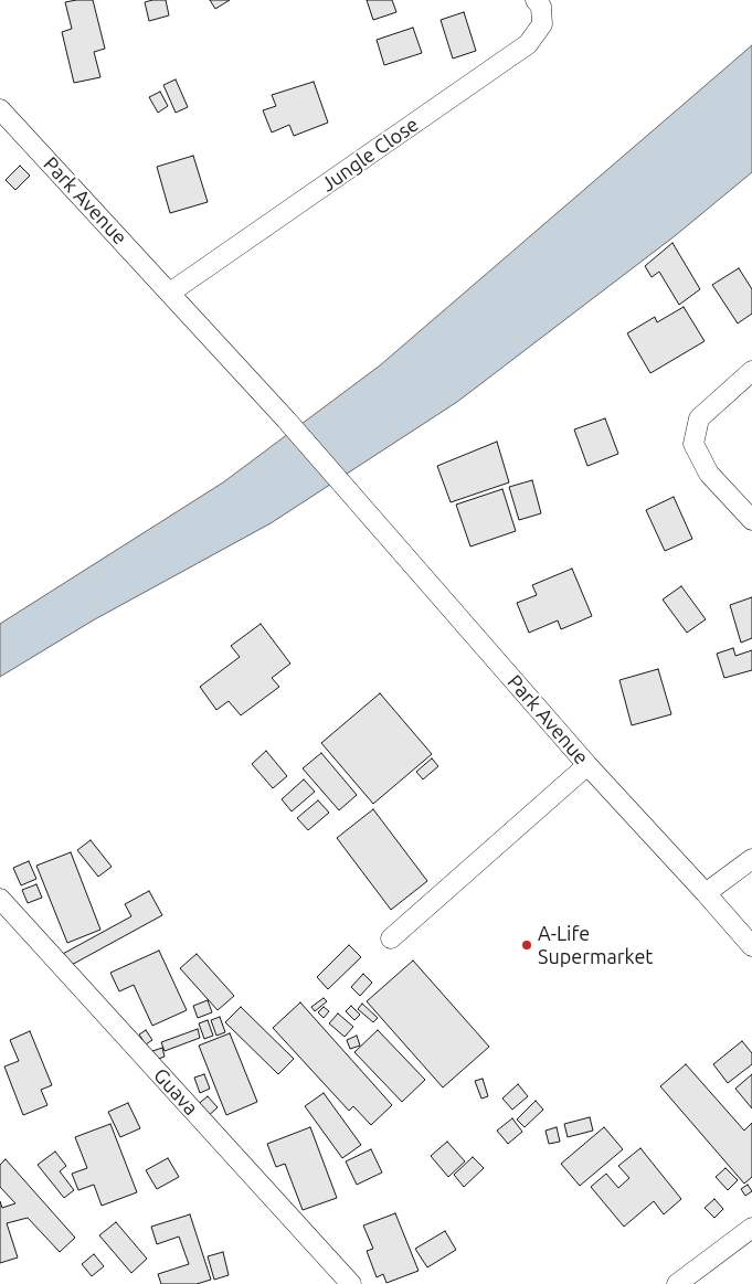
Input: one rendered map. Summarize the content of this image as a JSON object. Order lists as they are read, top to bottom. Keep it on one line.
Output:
{"streets":{"street":["Jungle Close","Park Avenue","Guava"]},"crossings":[["Jungle Close","Park Avenue"]],"places":["A-Life Supermarket"]}
